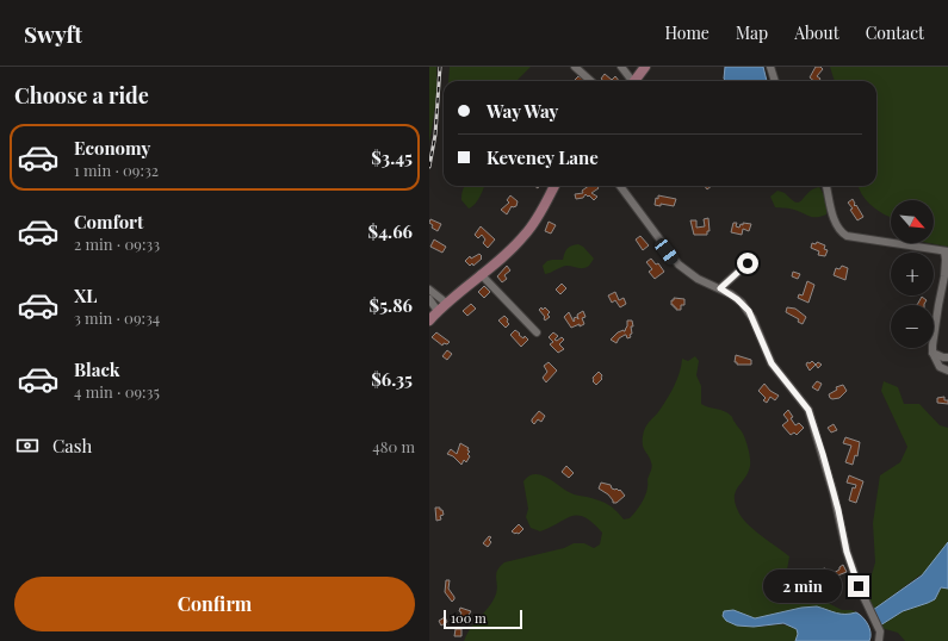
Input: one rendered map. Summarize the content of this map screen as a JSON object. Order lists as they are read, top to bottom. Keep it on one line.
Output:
{"scale_bar":"100 m","north":"bottom right","page":{"header":"Swyft","nav":["Home","Map","About","Contact"],"heading":"Choose a ride","banner":["Way Way","Keveney Lane"],"list":[{"name":"Economy","note":"1 min · 09:32","value":"$3.45"},{"name":"Comfort","note":"2 min · 09:33","value":"$4.66"},{"name":"XL","note":"3 min · 09:34","value":"$5.86"},{"name":"Black","note":"4 min · 09:35","value":"$6.35"}],"map_buttons":["+","−"],"pay":["Cash","480 m"],"buttons":"Confirm","bubble":"2 min","scale":"100 m"}}
